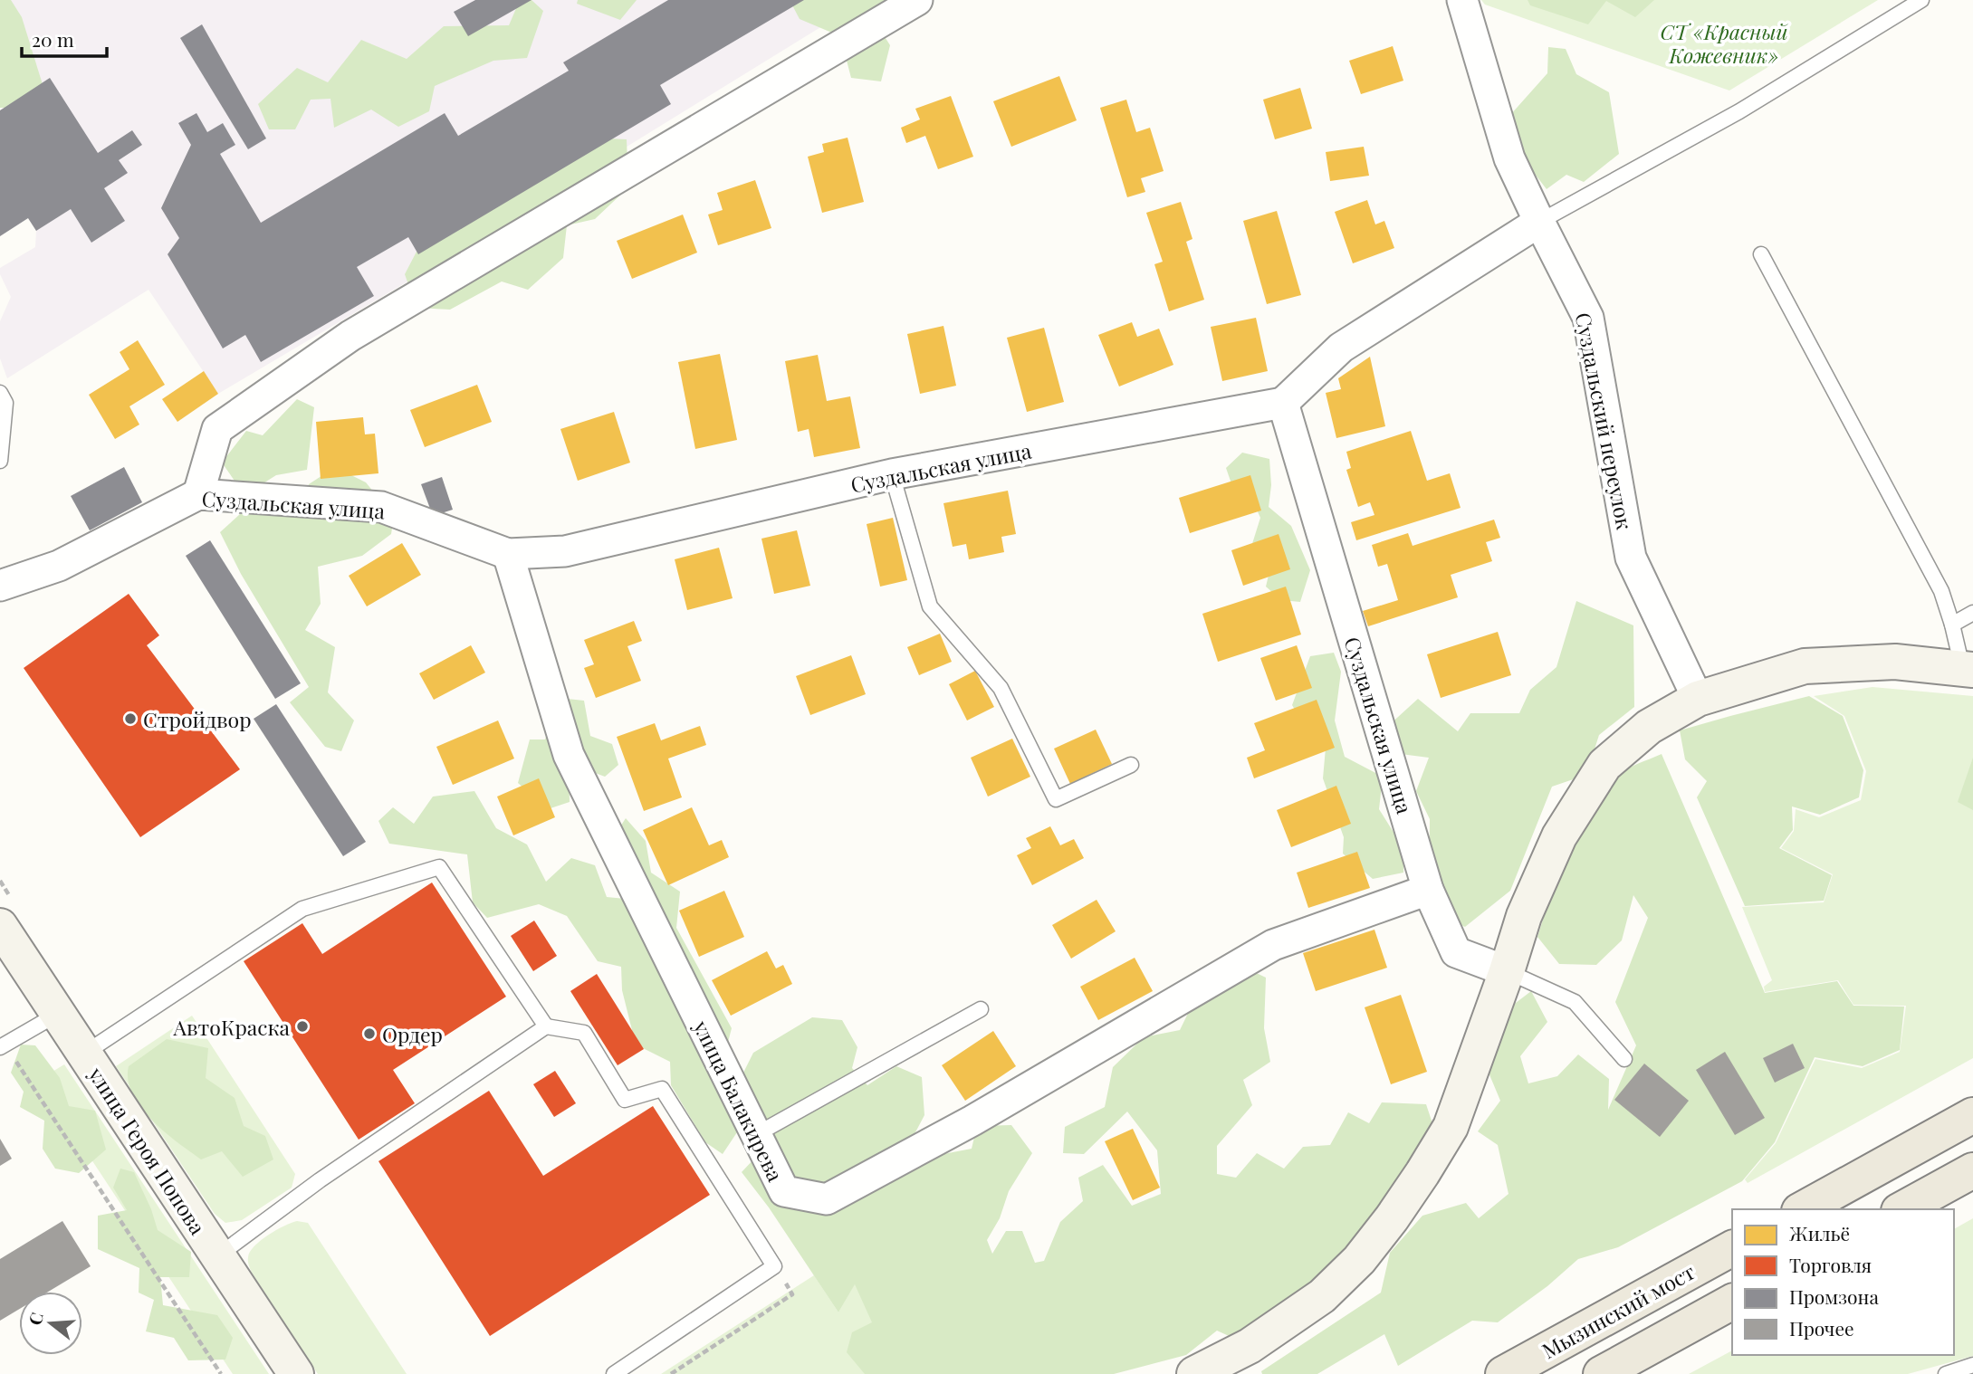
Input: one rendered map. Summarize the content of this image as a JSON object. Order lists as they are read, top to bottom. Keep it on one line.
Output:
{"streets":{"main road":["Мызинский мост"],"street":["Суздальский переулок","Суздальская улица","улица Балакирева","улица Героя Попова"]},"crossings":[["Суздальская улица","улица Балакирева"]],"parks":["СТ «Красный Кожевник»"],"places":["Стройдвор","АвтоКраска","Ордер"],"legend":["Жильё","Торговля","Промзона","Прочее"],"scale_bar":"20 m","north":"left"}
